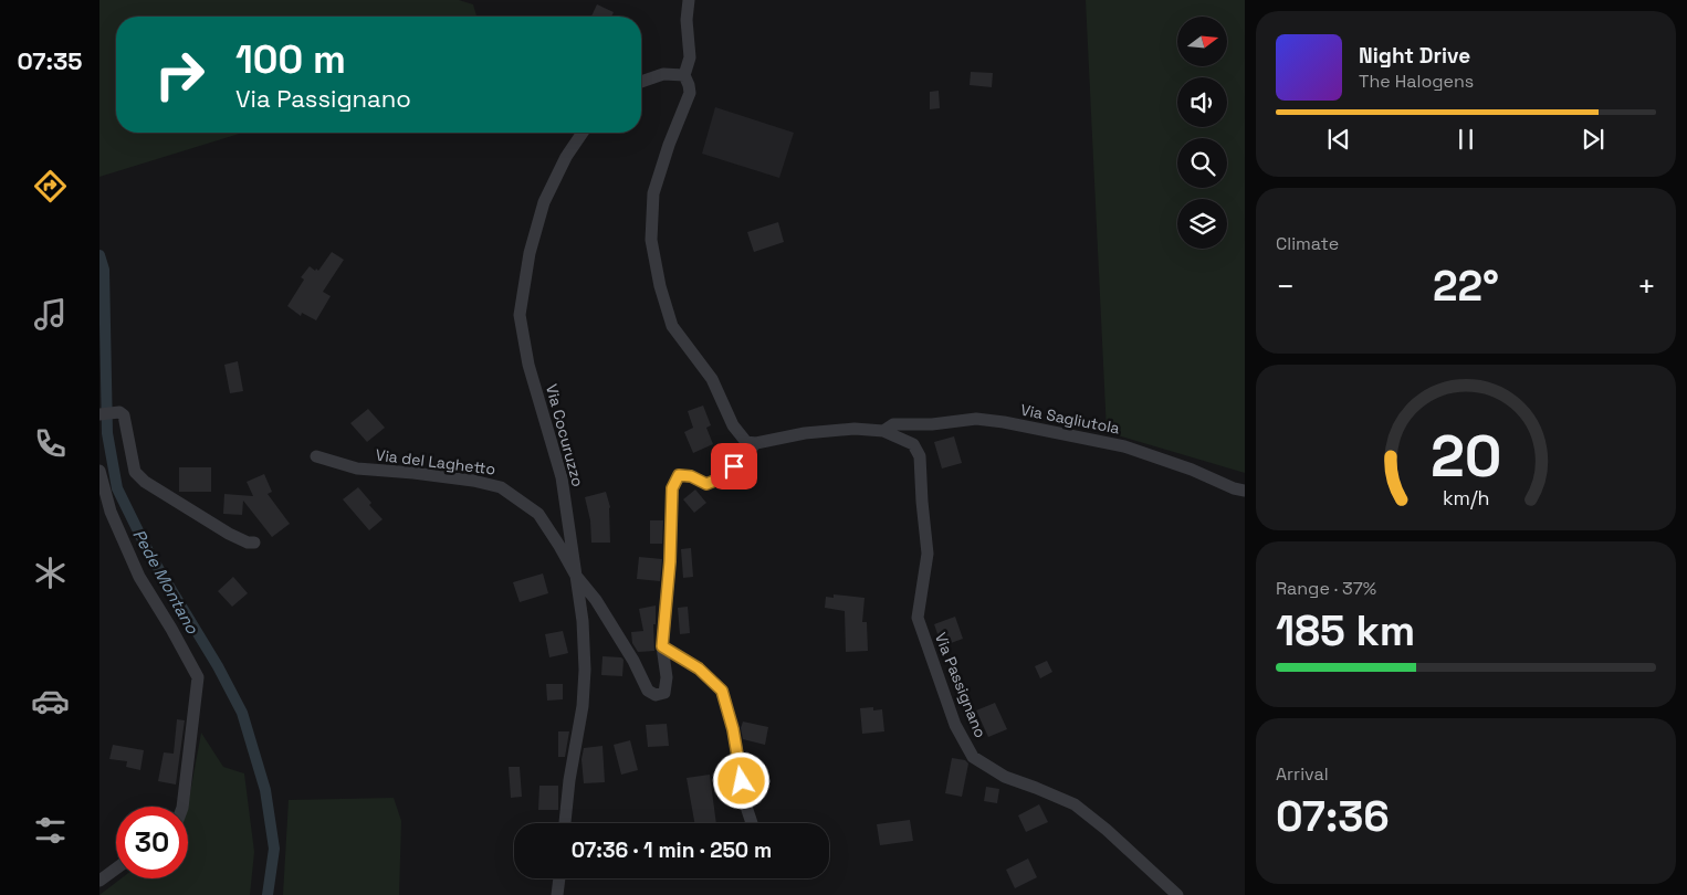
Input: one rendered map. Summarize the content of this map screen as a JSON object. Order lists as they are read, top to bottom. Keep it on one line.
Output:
{"streets":{"street":["Via Sagliutola","Via Cocuruzzo","Via del Laghetto","Via Passignano"]},"crossings":[["Via Sagliutola","Via Passignano"],["Via Cocuruzzo","Via del Laghetto"]],"water":["Pede Montano"],"north":"right","page":{"tabs":"07:35","turn":["100 m","Via Passignano"],"song":["Night Drive","The Halogens"],"tile":["Climate",["Range · 37%","185 km"],["Arrival","07:36"]],"heat":["−","22°","+"],"limit":"30","trip":"07:36 · 1 min · 250 m","gauge":["20","km/h"]}}
